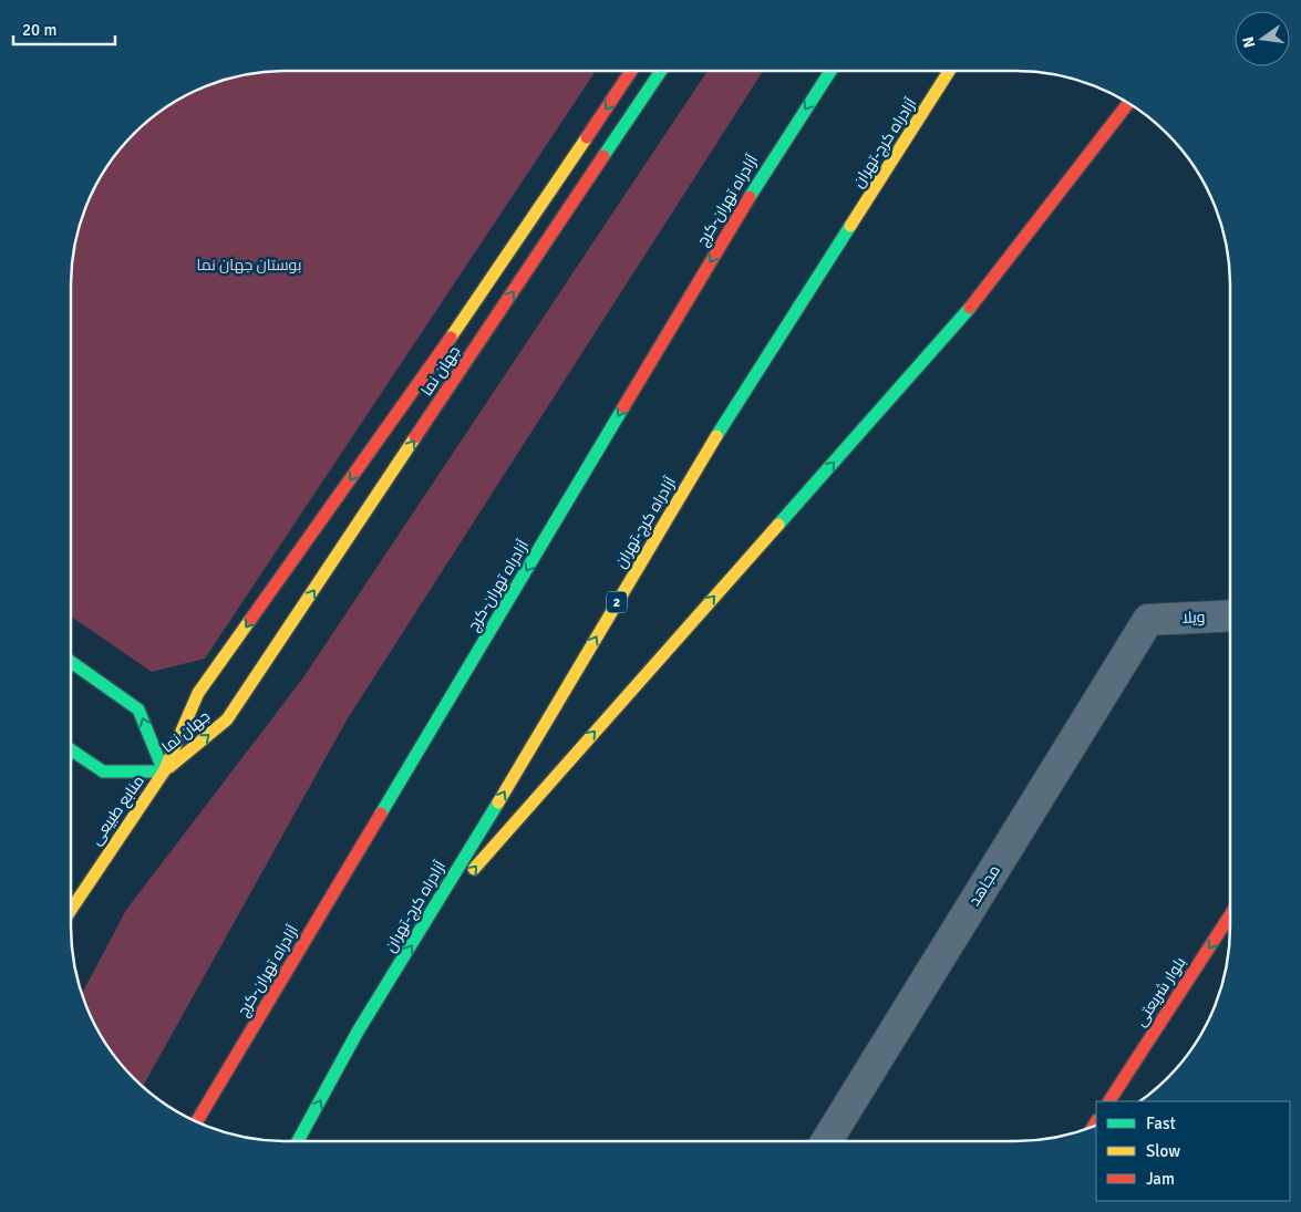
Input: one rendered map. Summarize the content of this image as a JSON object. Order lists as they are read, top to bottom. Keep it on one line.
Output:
{"streets":{"main road":["آزادراه کرج-تهران","آزادراه تهران-کرج","جهان نما","2","منابع طبیعی","بلوار شریعتی"],"street":["ویلا","مجاهد"]},"crossings":[["جهان نما","منابع طبیعی"],["ویلا","مجاهد"]],"one_way":["آزادراه تهران-کرج","بلوار شریعتی"],"parks":["بوستان جهان نما"],"legend":["Fast","Slow","Jam"],"scale_bar":"20 m","north":"left"}
